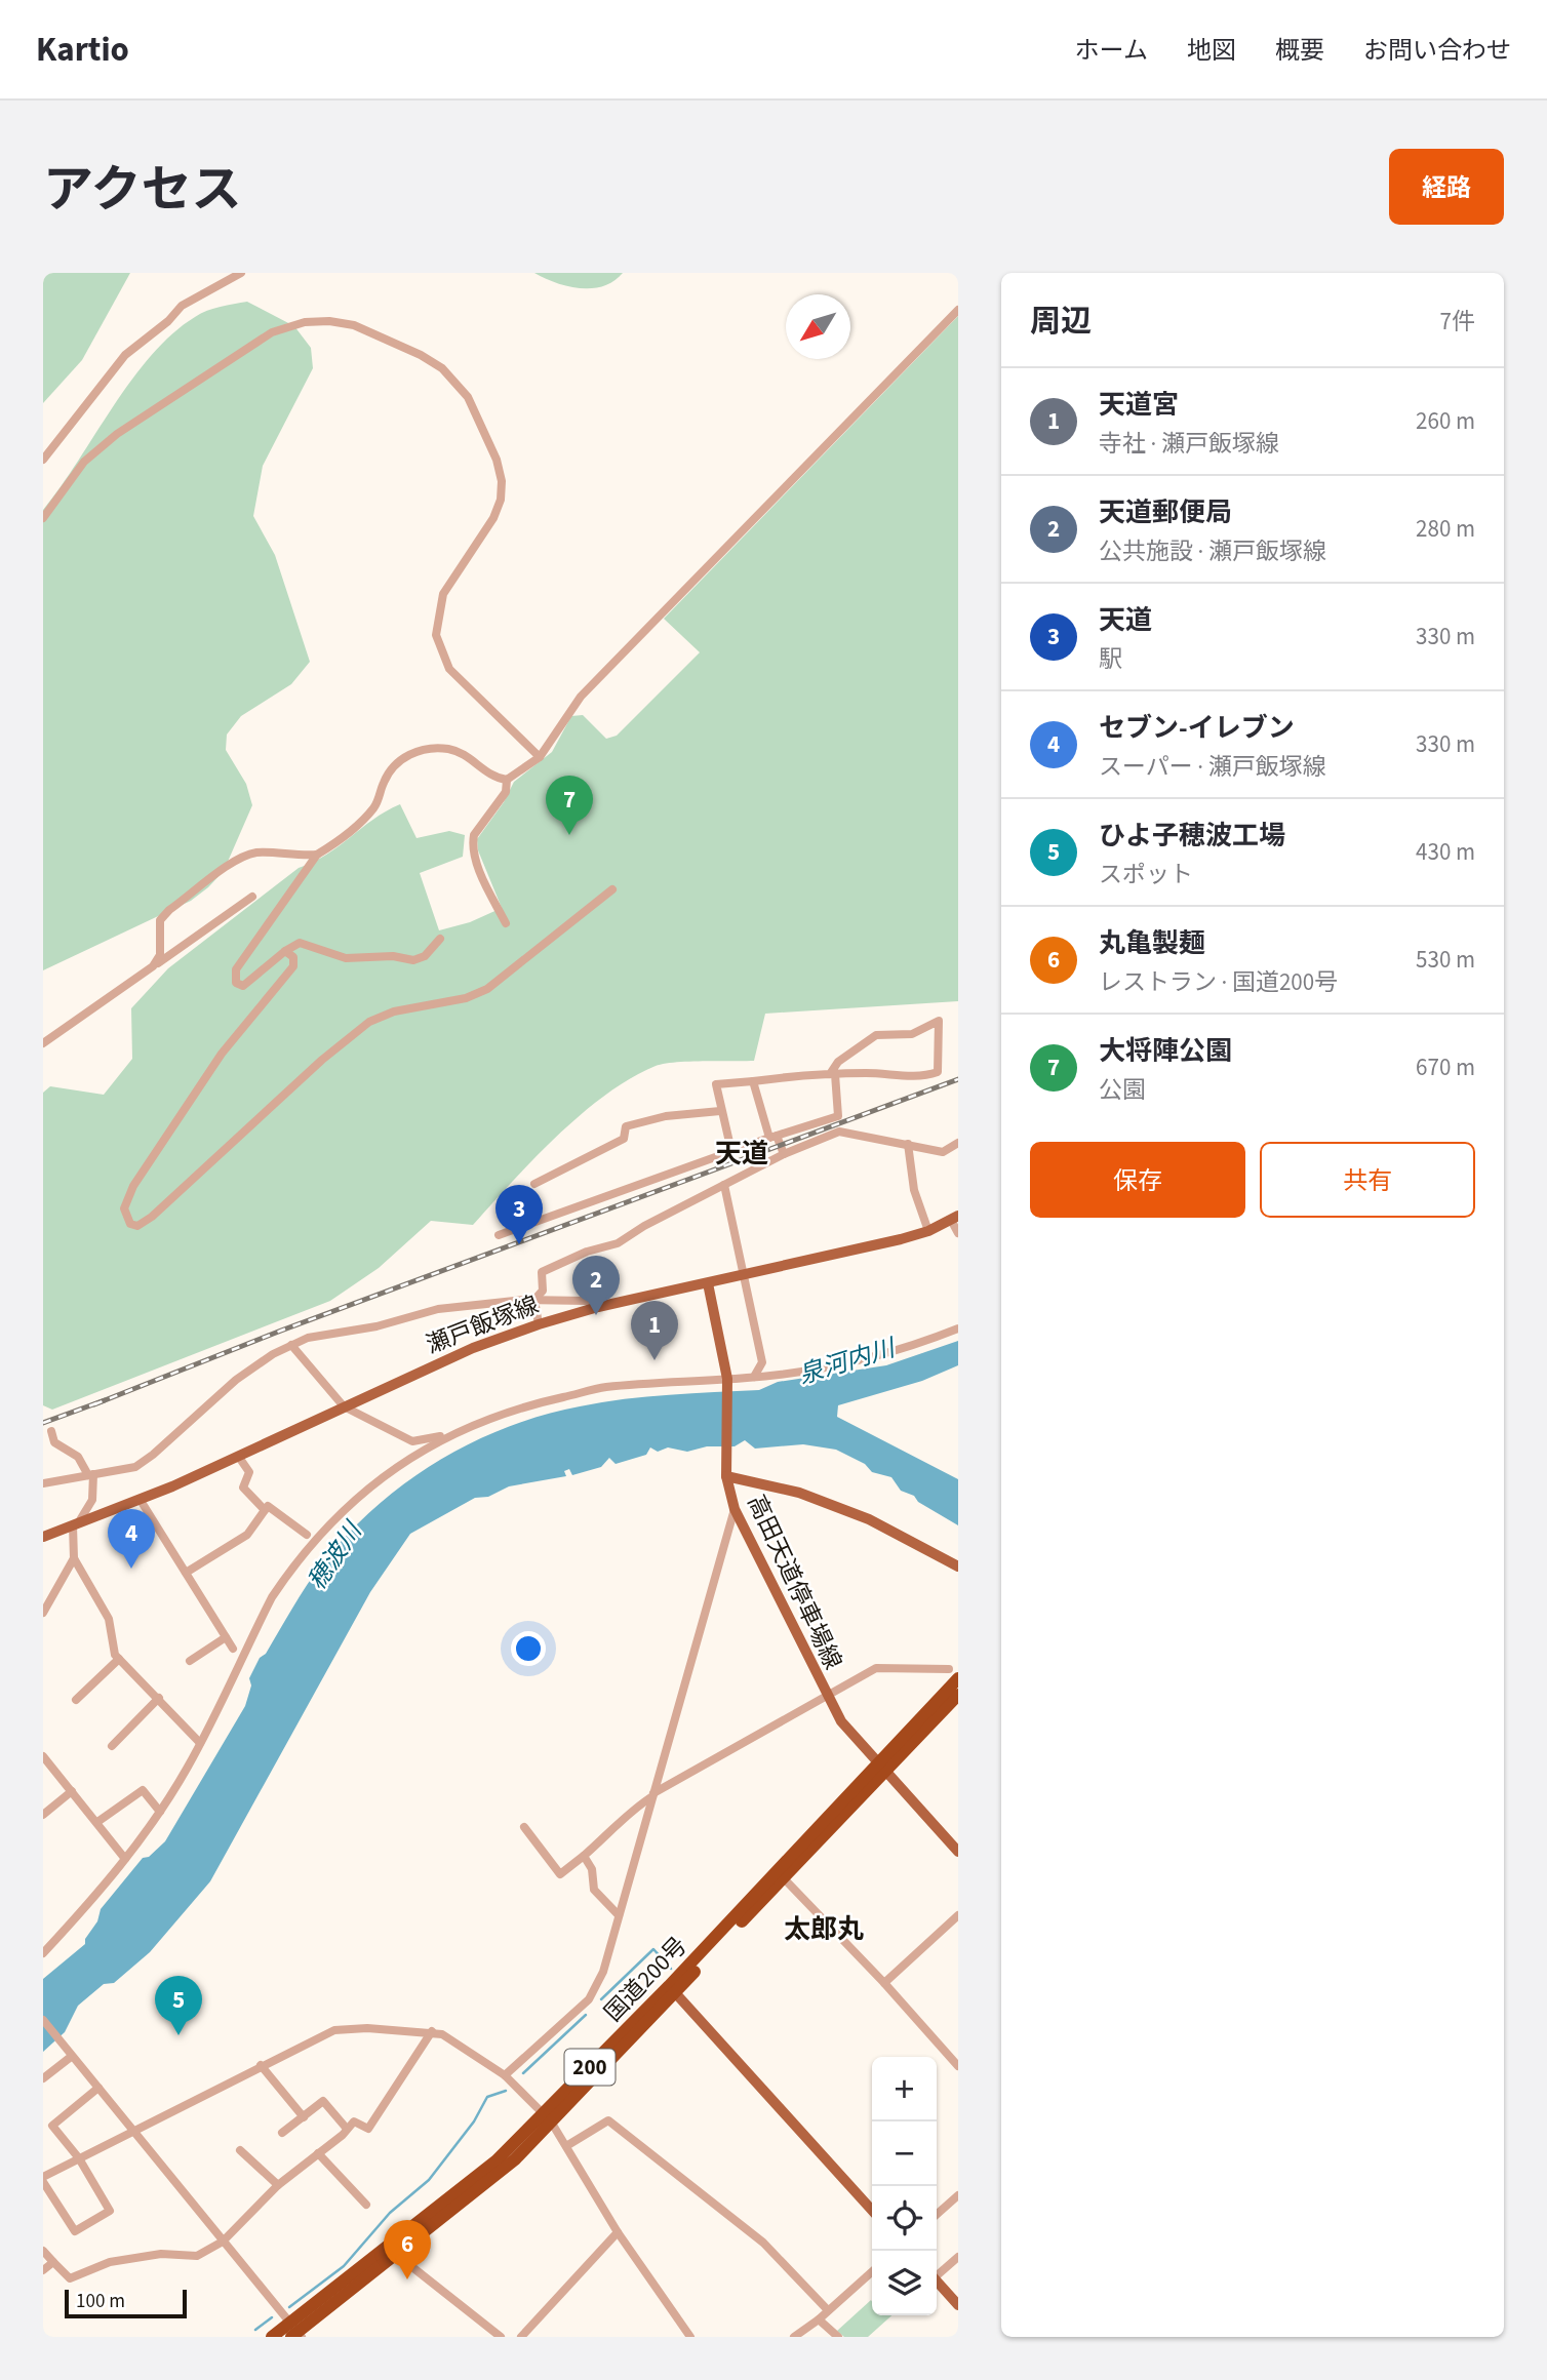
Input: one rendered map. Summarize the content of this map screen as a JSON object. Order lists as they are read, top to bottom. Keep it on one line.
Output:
{"streets":{"highway":["国道200号","200"],"main road":["瀬戸飯塚線","高田天道停車場線"]},"crossings":[["瀬戸飯塚線","高田天道停車場線"],["高田天道停車場線","国道200号"]],"districts":["天道","太郎丸"],"water":["泉河内川","穂波川"],"scale_bar":"100 m","north":"bottom left","page":{"header":"Kartio","nav":["ホーム","地図","概要","お問い合わせ"],"title":"アクセス","buttons":["経路",["保存","共有"]],"heading":["周辺","7件"],"list":[{"mark":"1","name":"天道宮","note":"寺社 · 瀬戸飯塚線","value":"260 m"},{"mark":"2","name":"天道郵便局","note":"公共施設 · 瀬戸飯塚線","value":"280 m"},{"mark":"3","name":"天道","note":"駅","value":"330 m"},{"mark":"4","name":"セブン-イレブン","note":"スーパー · 瀬戸飯塚線","value":"330 m"},{"mark":"5","name":"ひよ子穂波工場","note":"スポット","value":"430 m"},{"mark":"6","name":"丸亀製麺","note":"レストラン · 国道200号","value":"530 m"},{"mark":"7","name":"大将陣公園","note":"公園","value":"670 m"}],"pins":["7","3","2","1","4","5","6"],"map_buttons":["+","−"],"scale":"100 m"}}
